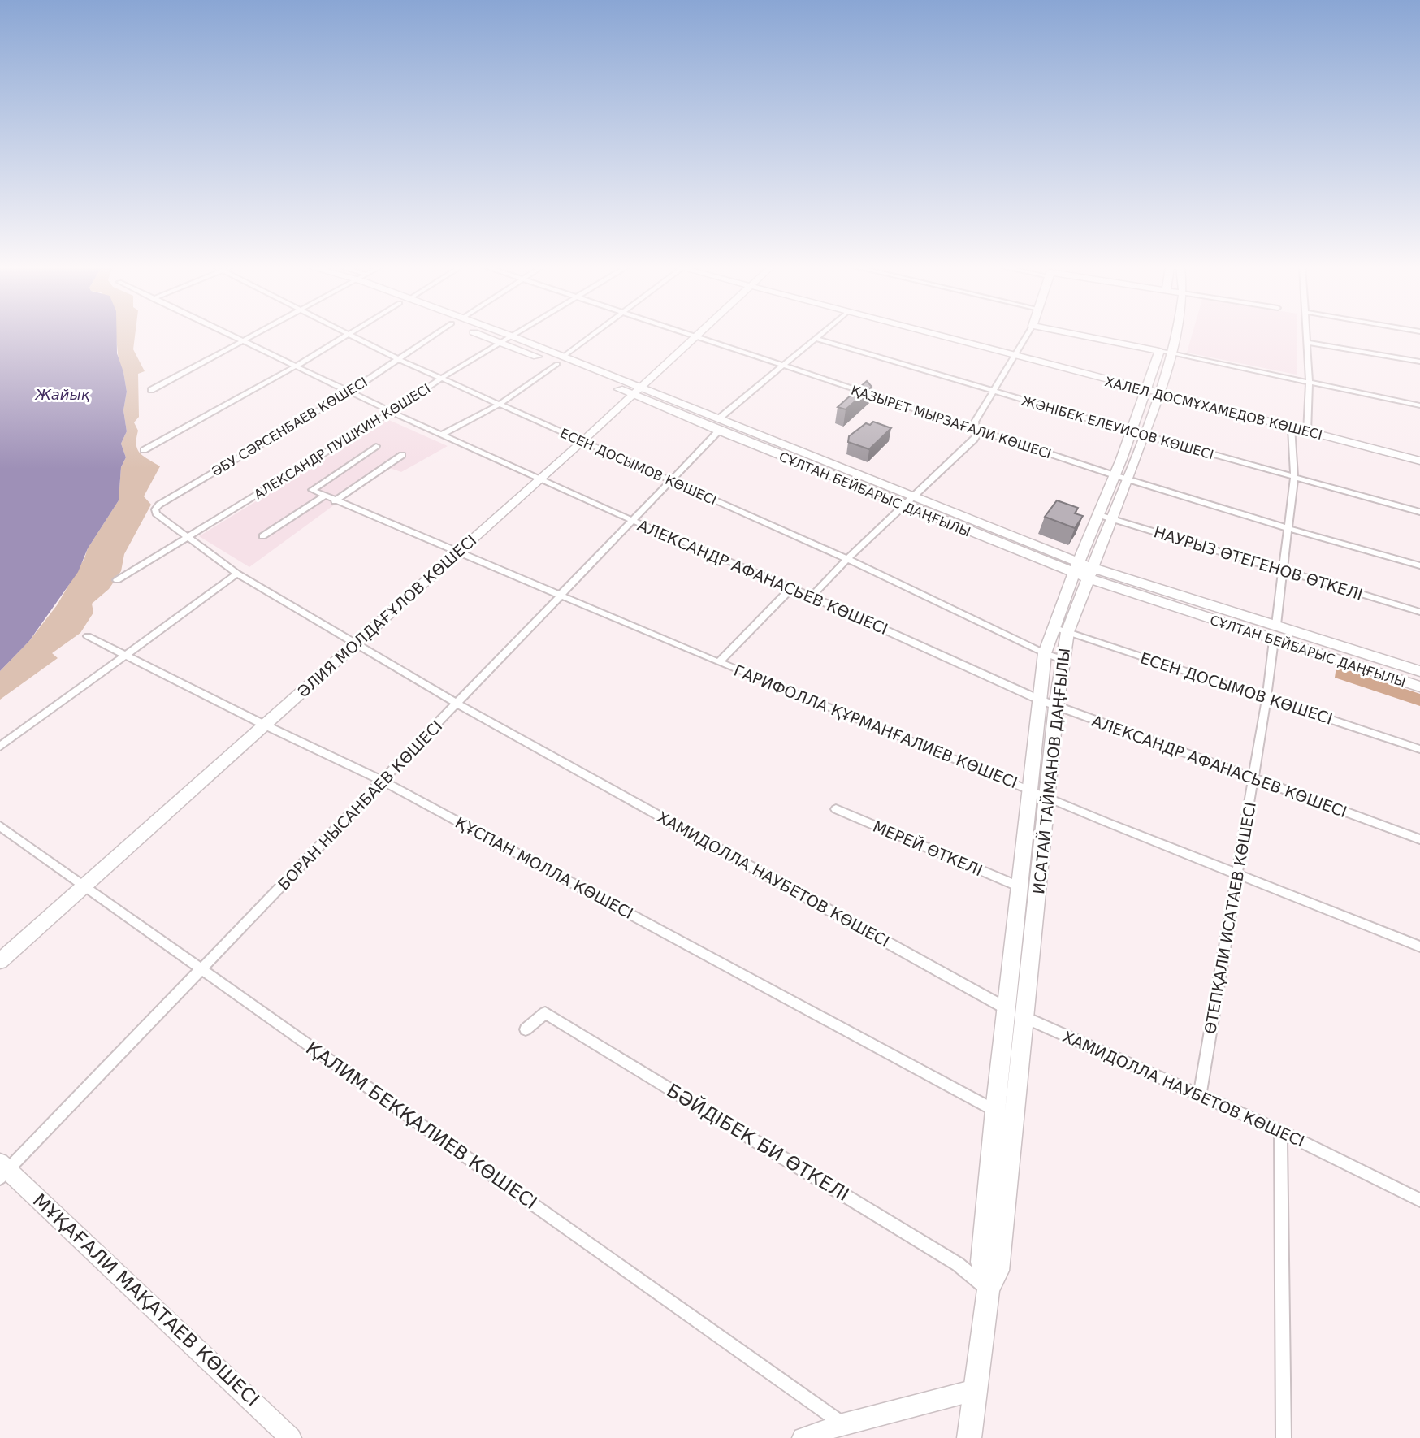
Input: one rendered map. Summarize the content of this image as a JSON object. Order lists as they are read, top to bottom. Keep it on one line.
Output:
{"streets":{"main road":["СҰЛТАН БЕЙБАРЫС ДАҢҒЫЛЫ","ИСАТАЙ ТАЙМАНОВ ДАҢҒЫЛЫ"],"street":["ХАЛЕЛ ДОСМҰХАМЕДОВ КӨШЕСІ","ҚАЗЫРЕТ МЫРЗАҒАЛИ КӨШЕСІ","ӘБУ СӘРСЕНБАЕВ КӨШЕСІ","ЖӘНІБЕК ЕЛЕУИСОВ КӨШЕСІ","АЛЕКСАНДР ПУШКИН КӨШЕСІ","ЕСЕН ДОСЫМОВ КӨШЕСІ","НАУРЫЗ ӨТЕГЕНОВ ӨТКЕЛІ","АЛЕКСАНДР АФАНАСЬЕВ КӨШЕСІ","ӘЛИЯ МОЛДАҒҰЛОВ КӨШЕСІ","ГАРИФОЛЛА ҚҰРМАНҒАЛИЕВ КӨШЕСІ","БОРАН НЫСАНБАЕВ КӨШЕСІ","МЕРЕЙ ӨТКЕЛІ","ҚҰСПАН МОЛЛА КӨШЕСІ","ХАМИДОЛЛА НАУБЕТОВ КӨШЕСІ","ӨТЕПҚАЛИ ИСАТАЕВ КӨШЕСІ","ҚАЛИМ БЕКҚАЛИЕВ КӨШЕСІ","БӘЙДІБЕК БИ ӨТКЕЛІ","МҰҚАҒАЛИ МАҚАТАЕВ КӨШЕСІ"]},"crossings":[["ХАЛЕЛ ДОСМҰХАМЕДОВ КӨШЕСІ","ИСАТАЙ ТАЙМАНОВ ДАҢҒЫЛЫ"],["ҚАЗЫРЕТ МЫРЗАҒАЛИ КӨШЕСІ","ӘЛИЯ МОЛДАҒҰЛОВ КӨШЕСІ"],["ҚАЗЫРЕТ МЫРЗАҒАЛИ КӨШЕСІ","ИСАТАЙ ТАЙМАНОВ ДАҢҒЫЛЫ"],["ҚАЗЫРЕТ МЫРЗАҒАЛИ КӨШЕСІ","БОРАН НЫСАНБАЕВ КӨШЕСІ"],["ӘБУ СӘРСЕНБАЕВ КӨШЕСІ","ЕСЕН ДОСЫМОВ КӨШЕСІ"],["ӘБУ СӘРСЕНБАЕВ КӨШЕСІ","АЛЕКСАНДР АФАНАСЬЕВ КӨШЕСІ"],["ӘБУ СӘРСЕНБАЕВ КӨШЕСІ","ХАМИДОЛЛА НАУБЕТОВ КӨШЕСІ"],["ЖӘНІБЕК ЕЛЕУИСОВ КӨШЕСІ","ИСАТАЙ ТАЙМАНОВ ДАҢҒЫЛЫ"],["ЖӘНІБЕК ЕЛЕУИСОВ КӨШЕСІ","БОРАН НЫСАНБАЕВ КӨШЕСІ"],["АЛЕКСАНДР ПУШКИН КӨШЕСІ","ЕСЕН ДОСЫМОВ КӨШЕСІ"],["АЛЕКСАНДР ПУШКИН КӨШЕСІ","СҰЛТАН БЕЙБАРЫС ДАҢҒЫЛЫ"],["АЛЕКСАНДР ПУШКИН КӨШЕСІ","АЛЕКСАНДР АФАНАСЬЕВ КӨШЕСІ"],["АЛЕКСАНДР ПУШКИН КӨШЕСІ","ХАМИДОЛЛА НАУБЕТОВ КӨШЕСІ"],["ЕСЕН ДОСЫМОВ КӨШЕСІ","ӘЛИЯ МОЛДАҒҰЛОВ КӨШЕСІ"],["ЕСЕН ДОСЫМОВ КӨШЕСІ","ИСАТАЙ ТАЙМАНОВ ДАҢҒЫЛЫ"],["ЕСЕН ДОСЫМОВ КӨШЕСІ","БОРАН НЫСАНБАЕВ КӨШЕСІ"],["ЕСЕН ДОСЫМОВ КӨШЕСІ","ӨТЕПҚАЛИ ИСАТАЕВ КӨШЕСІ"],["СҰЛТАН БЕЙБАРЫС ДАҢҒЫЛЫ","ӘЛИЯ МОЛДАҒҰЛОВ КӨШЕСІ"],["СҰЛТАН БЕЙБАРЫС ДАҢҒЫЛЫ","ИСАТАЙ ТАЙМАНОВ ДАҢҒЫЛЫ"],["СҰЛТАН БЕЙБАРЫС ДАҢҒЫЛЫ","БОРАН НЫСАНБАЕВ КӨШЕСІ"],["СҰЛТАН БЕЙБАРЫС ДАҢҒЫЛЫ","ӨТЕПҚАЛИ ИСАТАЕВ КӨШЕСІ"],["НАУРЫЗ ӨТЕГЕНОВ ӨТКЕЛІ","ИСАТАЙ ТАЙМАНОВ ДАҢҒЫЛЫ"],["АЛЕКСАНДР АФАНАСЬЕВ КӨШЕСІ","ӘЛИЯ МОЛДАҒҰЛОВ КӨШЕСІ"],["АЛЕКСАНДР АФАНАСЬЕВ КӨШЕСІ","ИСАТАЙ ТАЙМАНОВ ДАҢҒЫЛЫ"],["АЛЕКСАНДР АФАНАСЬЕВ КӨШЕСІ","БОРАН НЫСАНБАЕВ КӨШЕСІ"],["АЛЕКСАНДР АФАНАСЬЕВ КӨШЕСІ","ӨТЕПҚАЛИ ИСАТАЕВ КӨШЕСІ"],["ӘЛИЯ МОЛДАҒҰЛОВ КӨШЕСІ","ГАРИФОЛЛА ҚҰРМАНҒАЛИЕВ КӨШЕСІ"],["ӘЛИЯ МОЛДАҒҰЛОВ КӨШЕСІ","ҚҰСПАН МОЛЛА КӨШЕСІ"],["ӘЛИЯ МОЛДАҒҰЛОВ КӨШЕСІ","ХАМИДОЛЛА НАУБЕТОВ КӨШЕСІ"],["ӘЛИЯ МОЛДАҒҰЛОВ КӨШЕСІ","ҚАЛИМ БЕКҚАЛИЕВ КӨШЕСІ"],["ГАРИФОЛЛА ҚҰРМАНҒАЛИЕВ КӨШЕСІ","ИСАТАЙ ТАЙМАНОВ ДАҢҒЫЛЫ"],["ГАРИФОЛЛА ҚҰРМАНҒАЛИЕВ КӨШЕСІ","БОРАН НЫСАНБАЕВ КӨШЕСІ"],["ГАРИФОЛЛА ҚҰРМАНҒАЛИЕВ КӨШЕСІ","ӨТЕПҚАЛИ ИСАТАЕВ КӨШЕСІ"],["ИСАТАЙ ТАЙМАНОВ ДАҢҒЫЛЫ","МЕРЕЙ ӨТКЕЛІ"],["ИСАТАЙ ТАЙМАНОВ ДАҢҒЫЛЫ","ҚҰСПАН МОЛЛА КӨШЕСІ"],["ИСАТАЙ ТАЙМАНОВ ДАҢҒЫЛЫ","ХАМИДОЛЛА НАУБЕТОВ КӨШЕСІ"],["ИСАТАЙ ТАЙМАНОВ ДАҢҒЫЛЫ","БӘЙДІБЕК БИ ӨТКЕЛІ"],["БОРАН НЫСАНБАЕВ КӨШЕСІ","ҚҰСПАН МОЛЛА КӨШЕСІ"],["БОРАН НЫСАНБАЕВ КӨШЕСІ","ХАМИДОЛЛА НАУБЕТОВ КӨШЕСІ"],["БОРАН НЫСАНБАЕВ КӨШЕСІ","ҚАЛИМ БЕКҚАЛИЕВ КӨШЕСІ"],["БОРАН НЫСАНБАЕВ КӨШЕСІ","МҰҚАҒАЛИ МАҚАТАЕВ КӨШЕСІ"],["ХАМИДОЛЛА НАУБЕТОВ КӨШЕСІ","ӨТЕПҚАЛИ ИСАТАЕВ КӨШЕСІ"]],"water":["Жайық"]}
